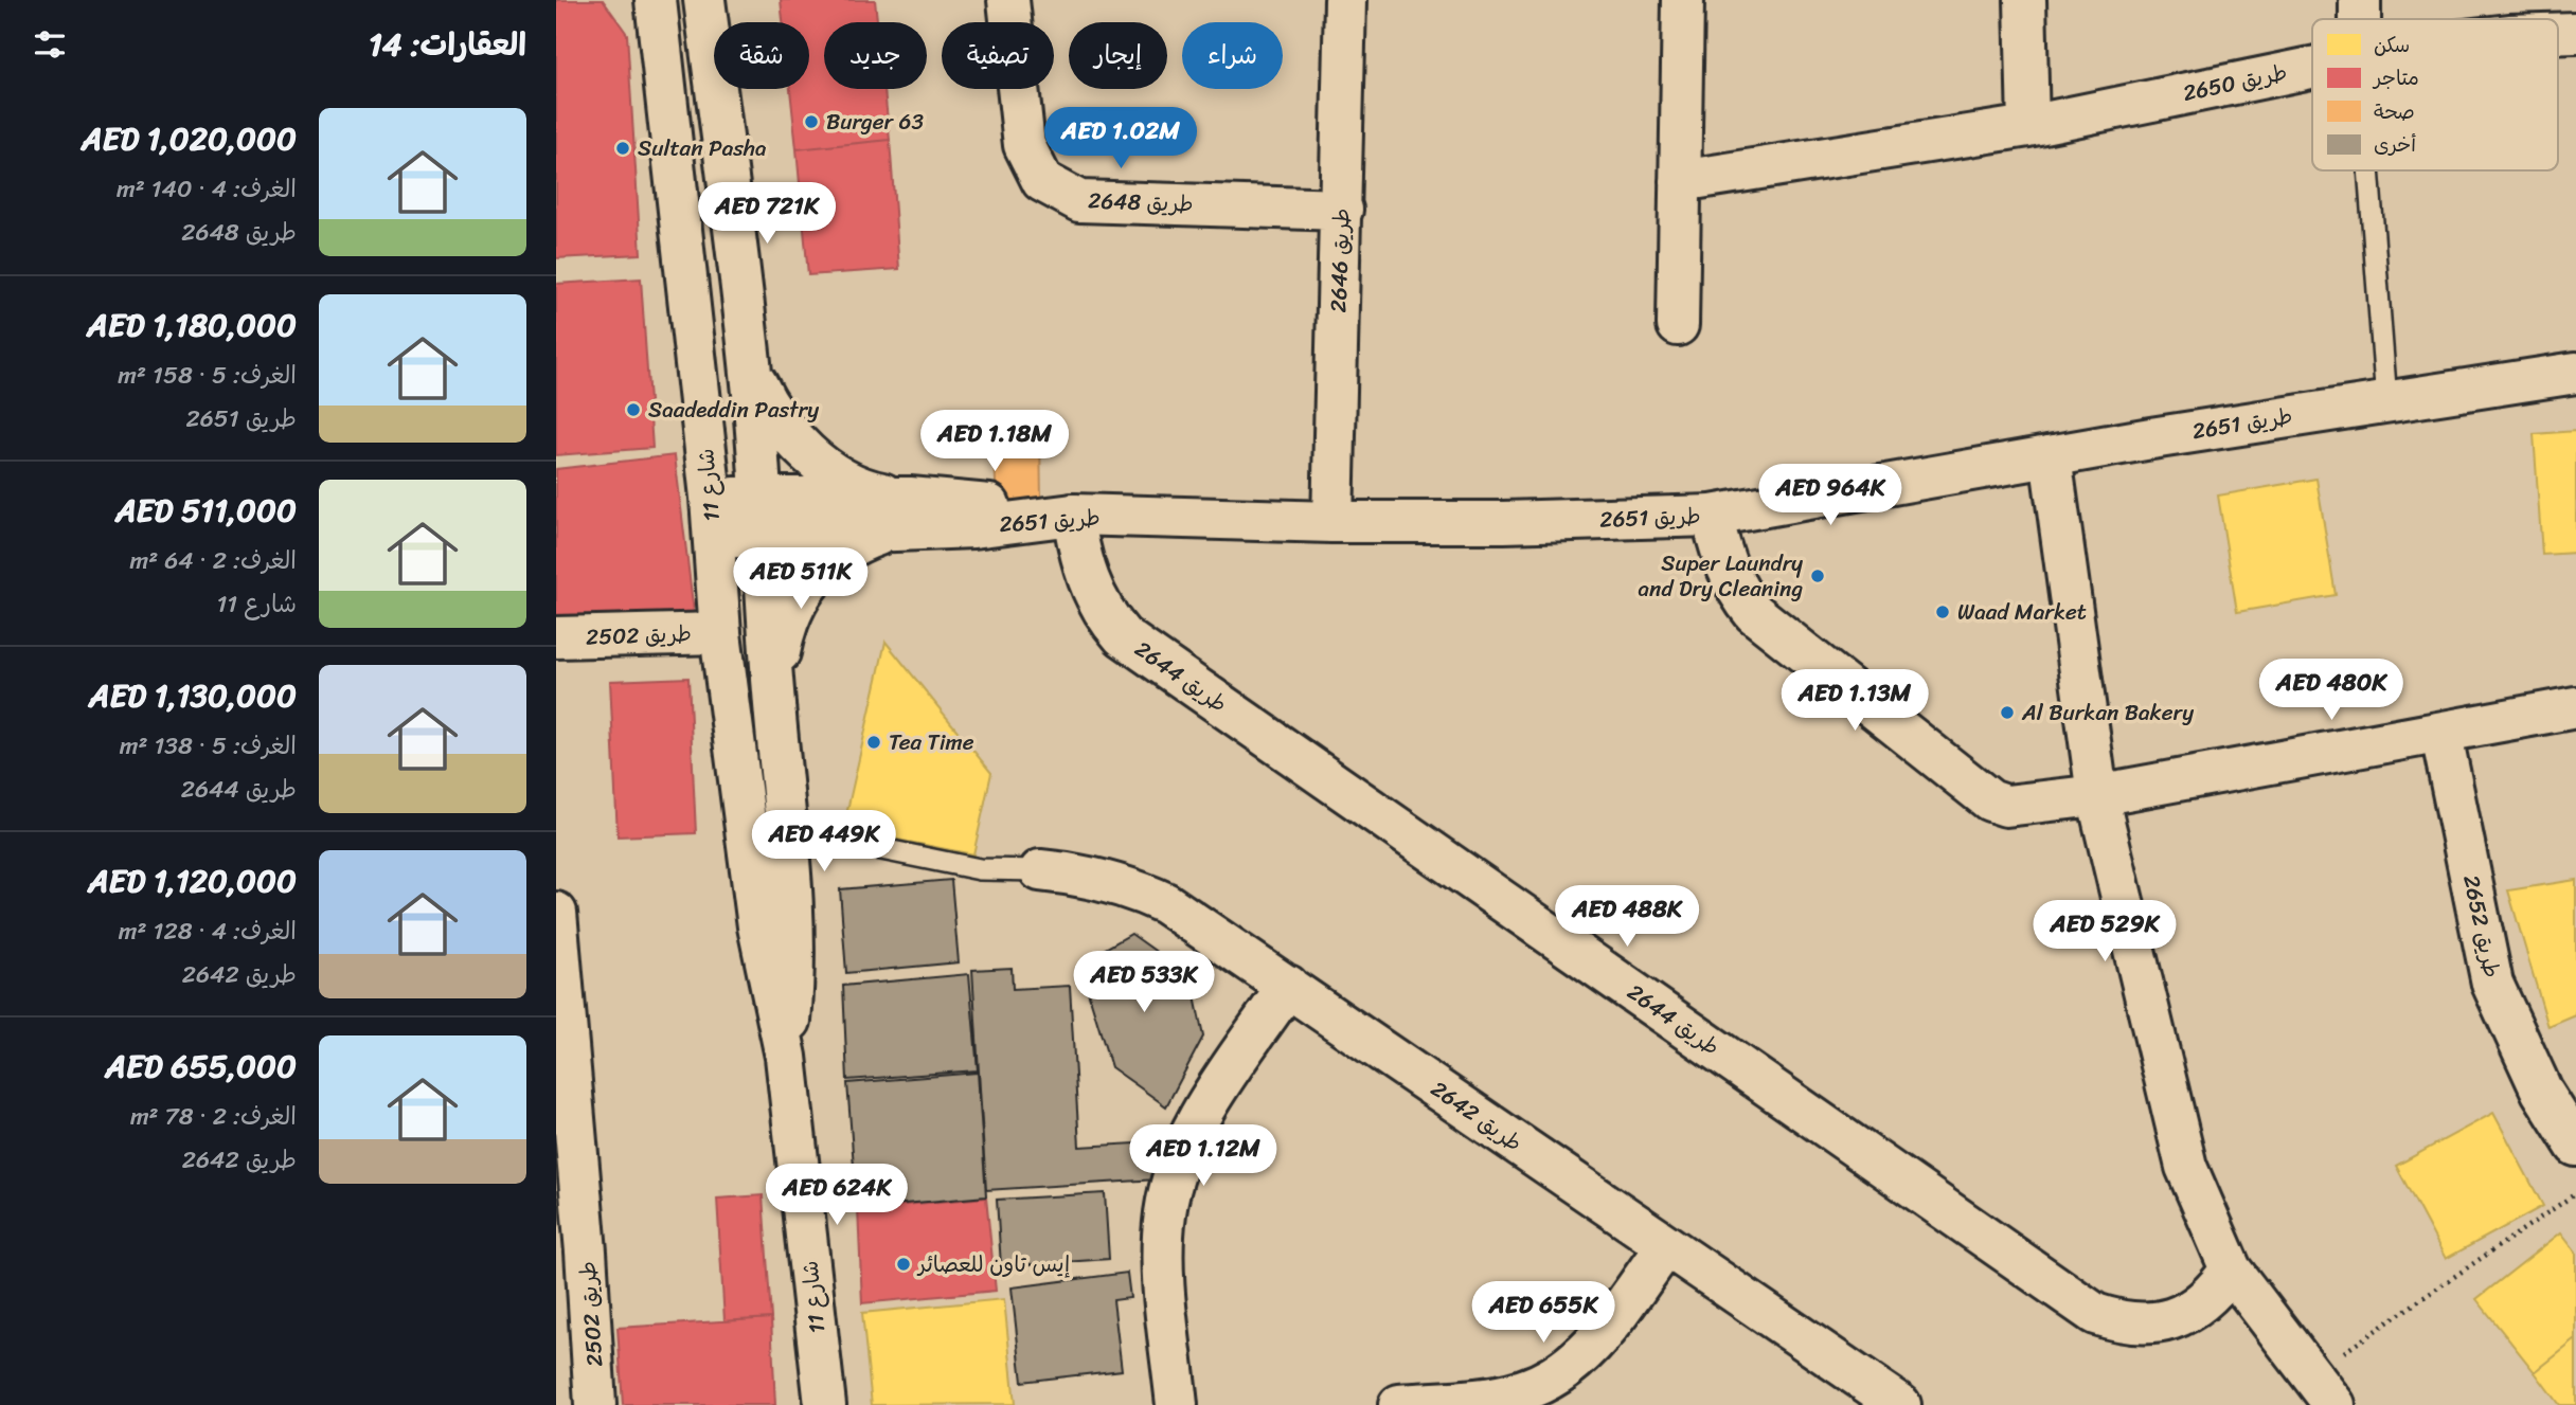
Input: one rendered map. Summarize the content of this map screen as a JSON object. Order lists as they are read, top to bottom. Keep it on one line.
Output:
{"streets":{"street":["طريق 2650","طريق 2648","طريق 2646","طريق 2651","شارع 11","طريق 2502","طريق 2644","طريق 2652","طريق 2642"]},"crossings":[["طريق 2648","طريق 2646"],["طريق 2646","طريق 2651"],["طريق 2651","شارع 11"],["طريق 2651","طريق 2644"],["شارع 11","طريق 2502"]],"places":["Burger 63","Sultan Pasha","Saadeddin Pastry","Super Laundry and Dry Cleaning","Waad Market","Al Burkan Bakery","Tea Time","إيس تاون للعصائر"],"legend":["سكن","متاجر","صحة","أخرى"],"page":{"heading":"العقارات: 14","chip":["شراء","إيجار","تصفية","جديد","شقة"],"list":[{"name":"AED 1,020,000","note":"الغرف: 4 · 140 m² · طريق 2648"},{"name":"AED 1,180,000","note":"الغرف: 5 · 158 m² · طريق 2651"},{"name":"AED 511,000","note":"الغرف: 2 · 64 m² · شارع 11"},{"name":"AED 1,130,000","note":"الغرف: 5 · 138 m² · طريق 2644"},{"name":"AED 1,120,000","note":"الغرف: 4 · 128 m² · طريق 2642"},{"name":"AED 655,000","note":"الغرف: 2 · 78 m² · طريق 2642"}],"price":["AED 1.02M","AED 721K","AED 1.18M","AED 964K","AED 511K","AED 480K","AED 1.13M","AED 449K","AED 488K","AED 529K","AED 533K","AED 1.12M","AED 624K","AED 655K"]}}
